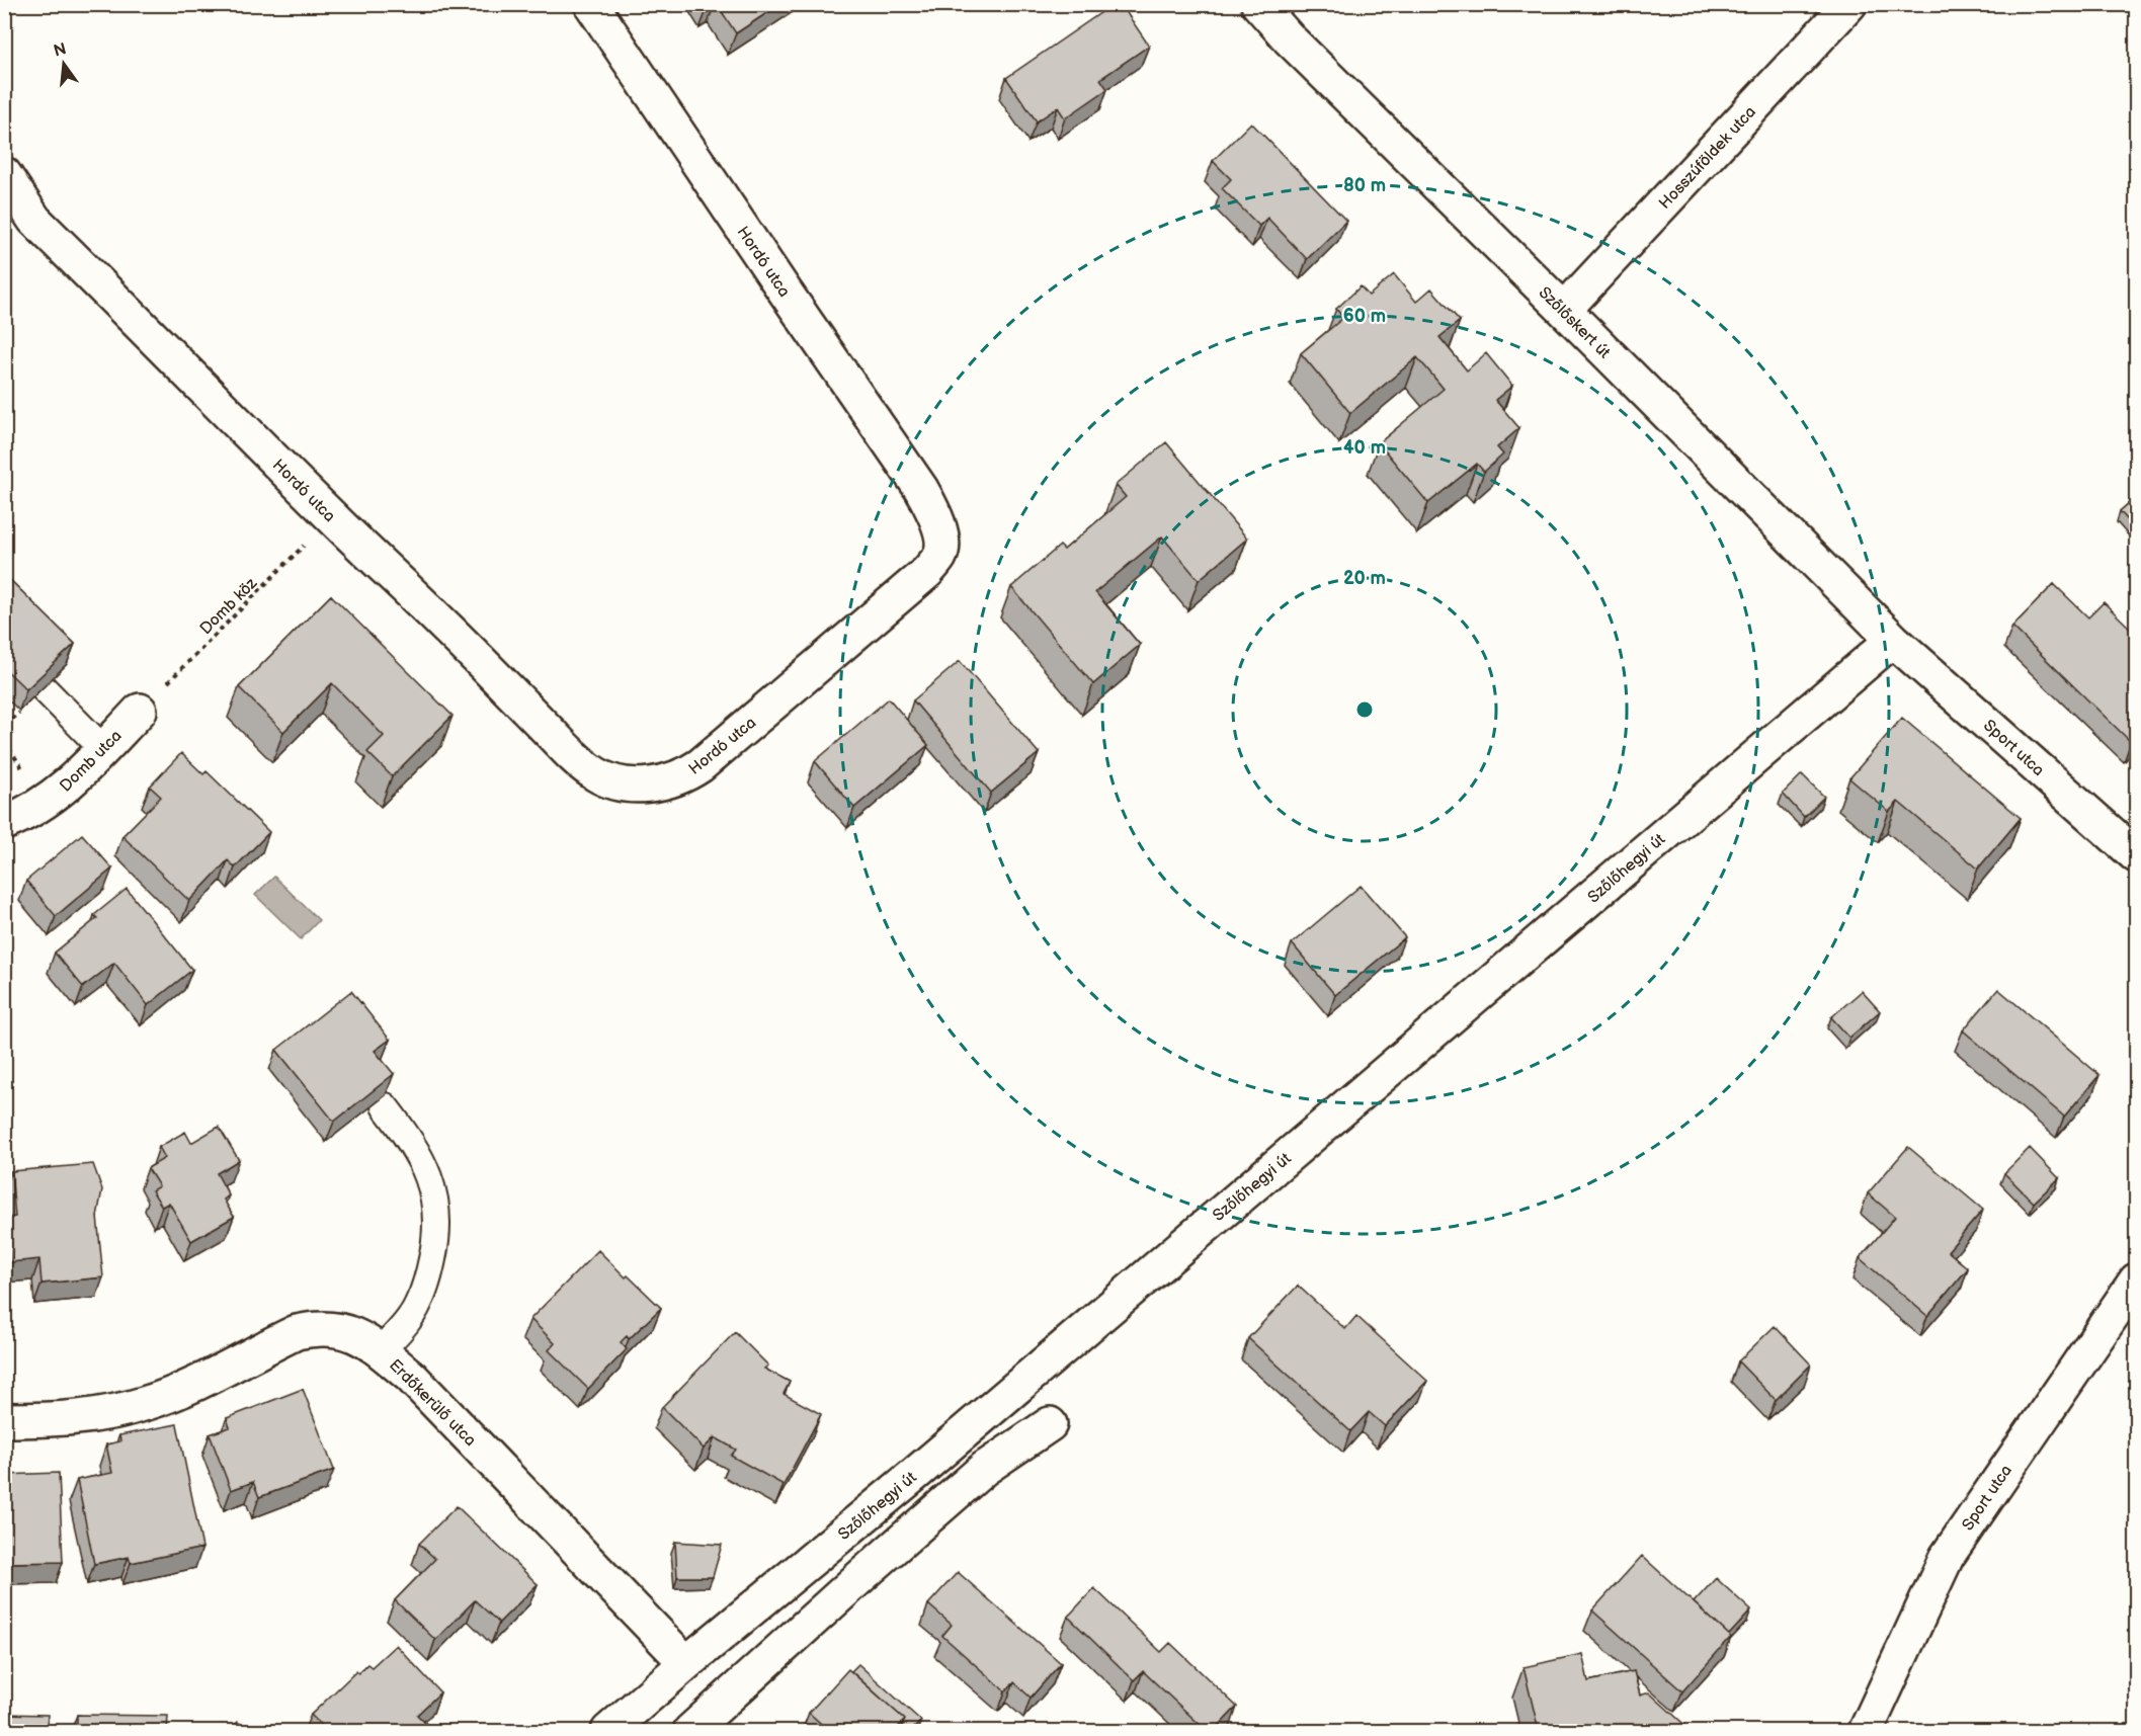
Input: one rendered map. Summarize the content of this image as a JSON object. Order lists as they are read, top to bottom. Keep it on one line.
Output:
{"streets":{"street":["Hosszúföldek utca","Hordó utca","Szőlőskert út","Sport utca","Domb utca","Szőlőhegyi út","Erdőkerülő utca"],"path":["Domb köz"]},"crossings":[["Hosszúföldek utca","Szőlőskert út"],["Hordó utca","Domb köz"],["Szőlőskert út","Sport utca"],["Szőlőskert út","Szőlőhegyi út"],["Domb köz","Domb utca"],["Sport utca","Szőlőhegyi út"],["Szőlőhegyi út","Erdőkerülő utca"]],"north":"top","rings":["80 m","60 m","40 m","20 m"]}
